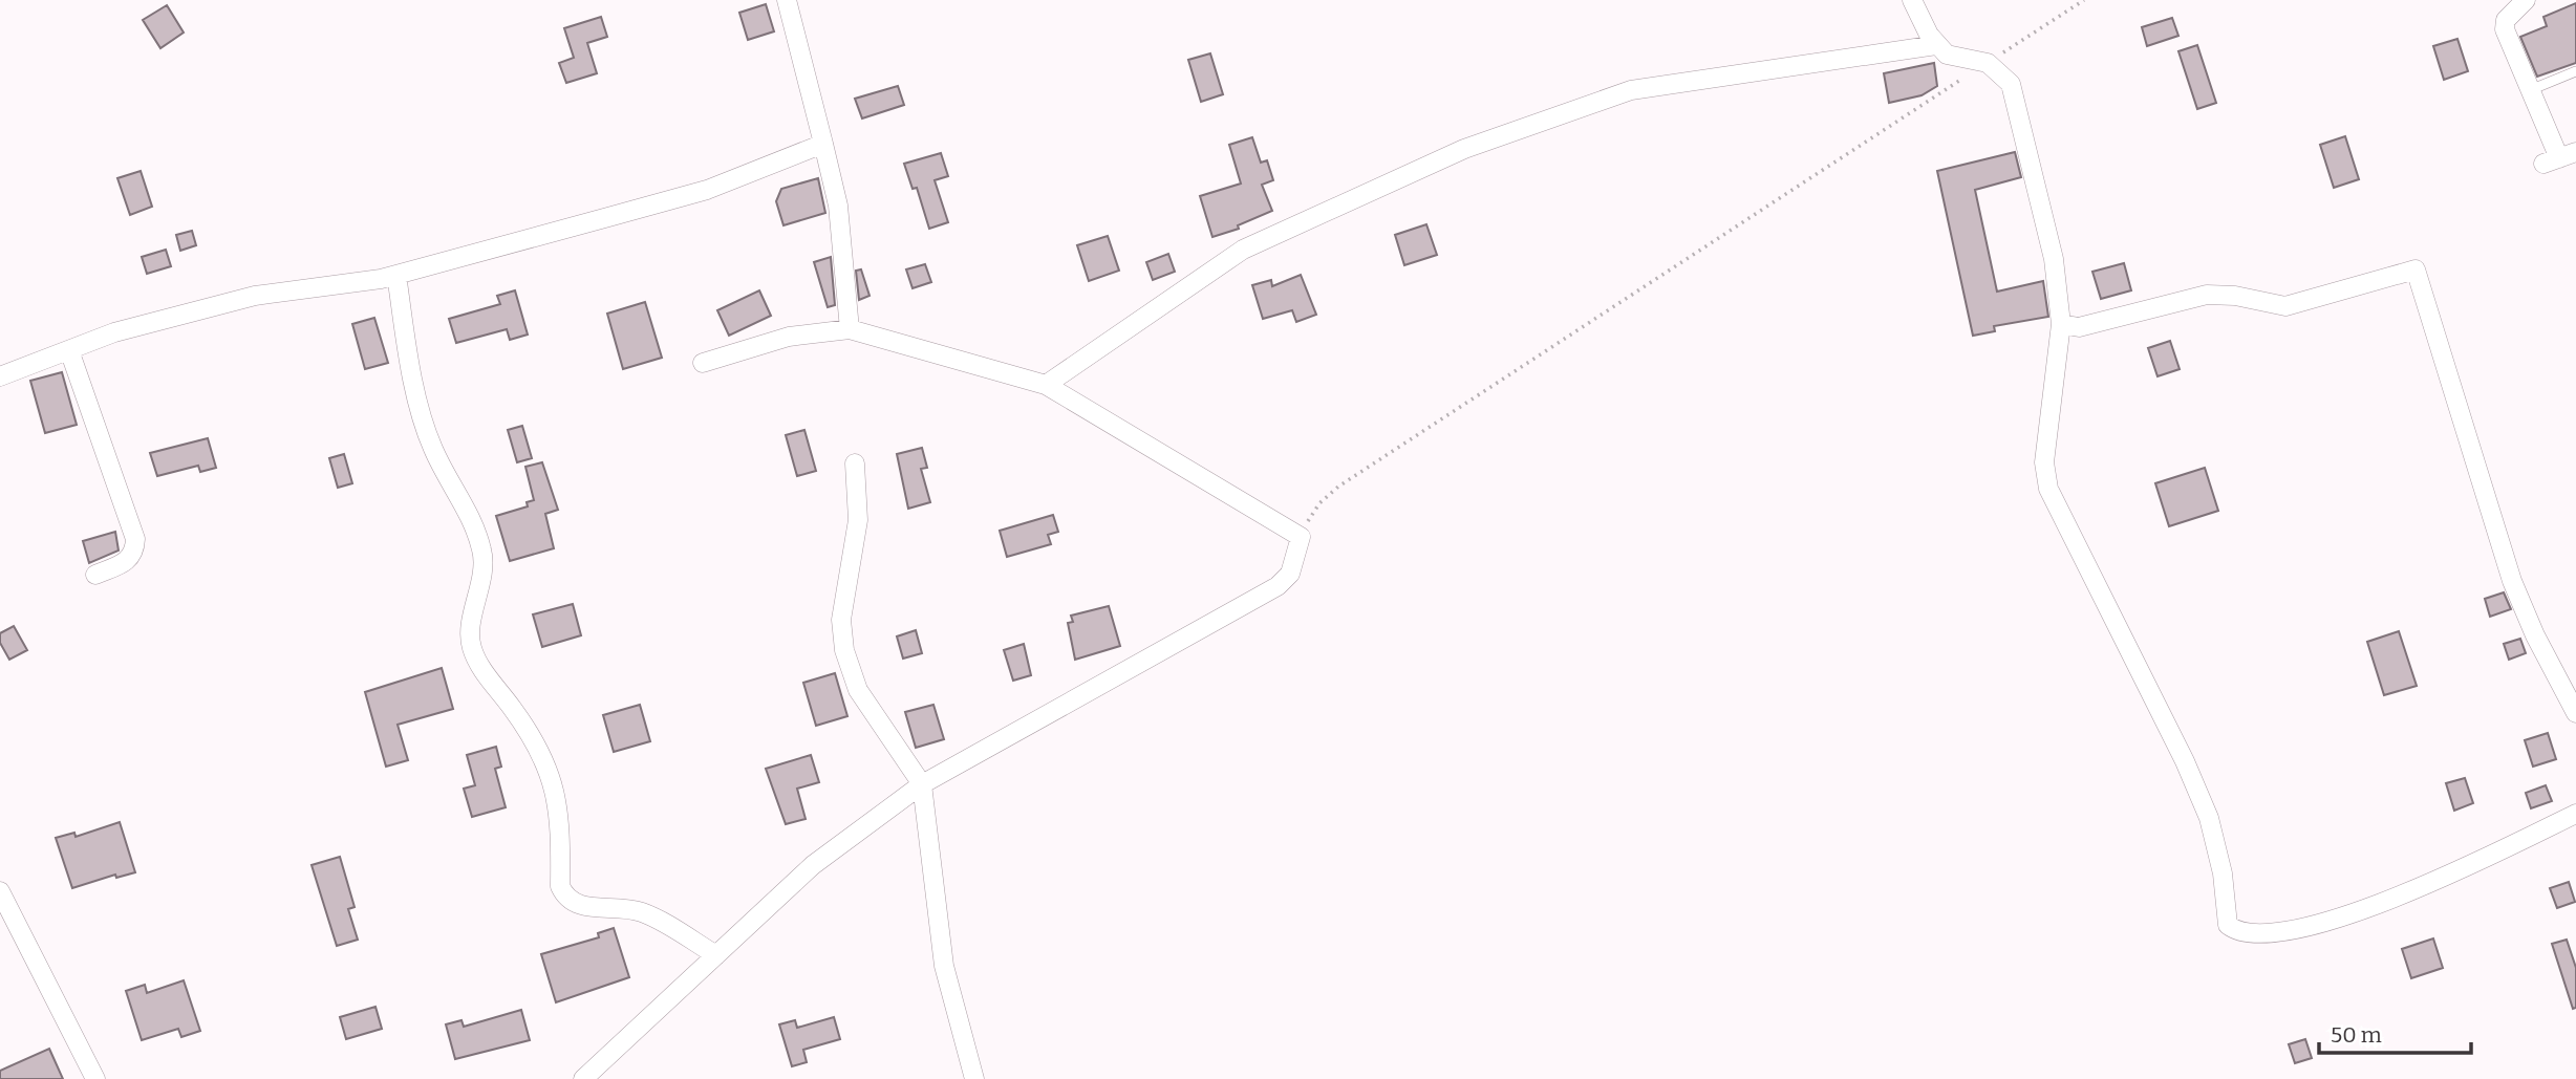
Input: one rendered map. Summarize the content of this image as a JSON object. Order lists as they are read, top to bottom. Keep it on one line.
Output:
{"scale_bar":"50 m"}
